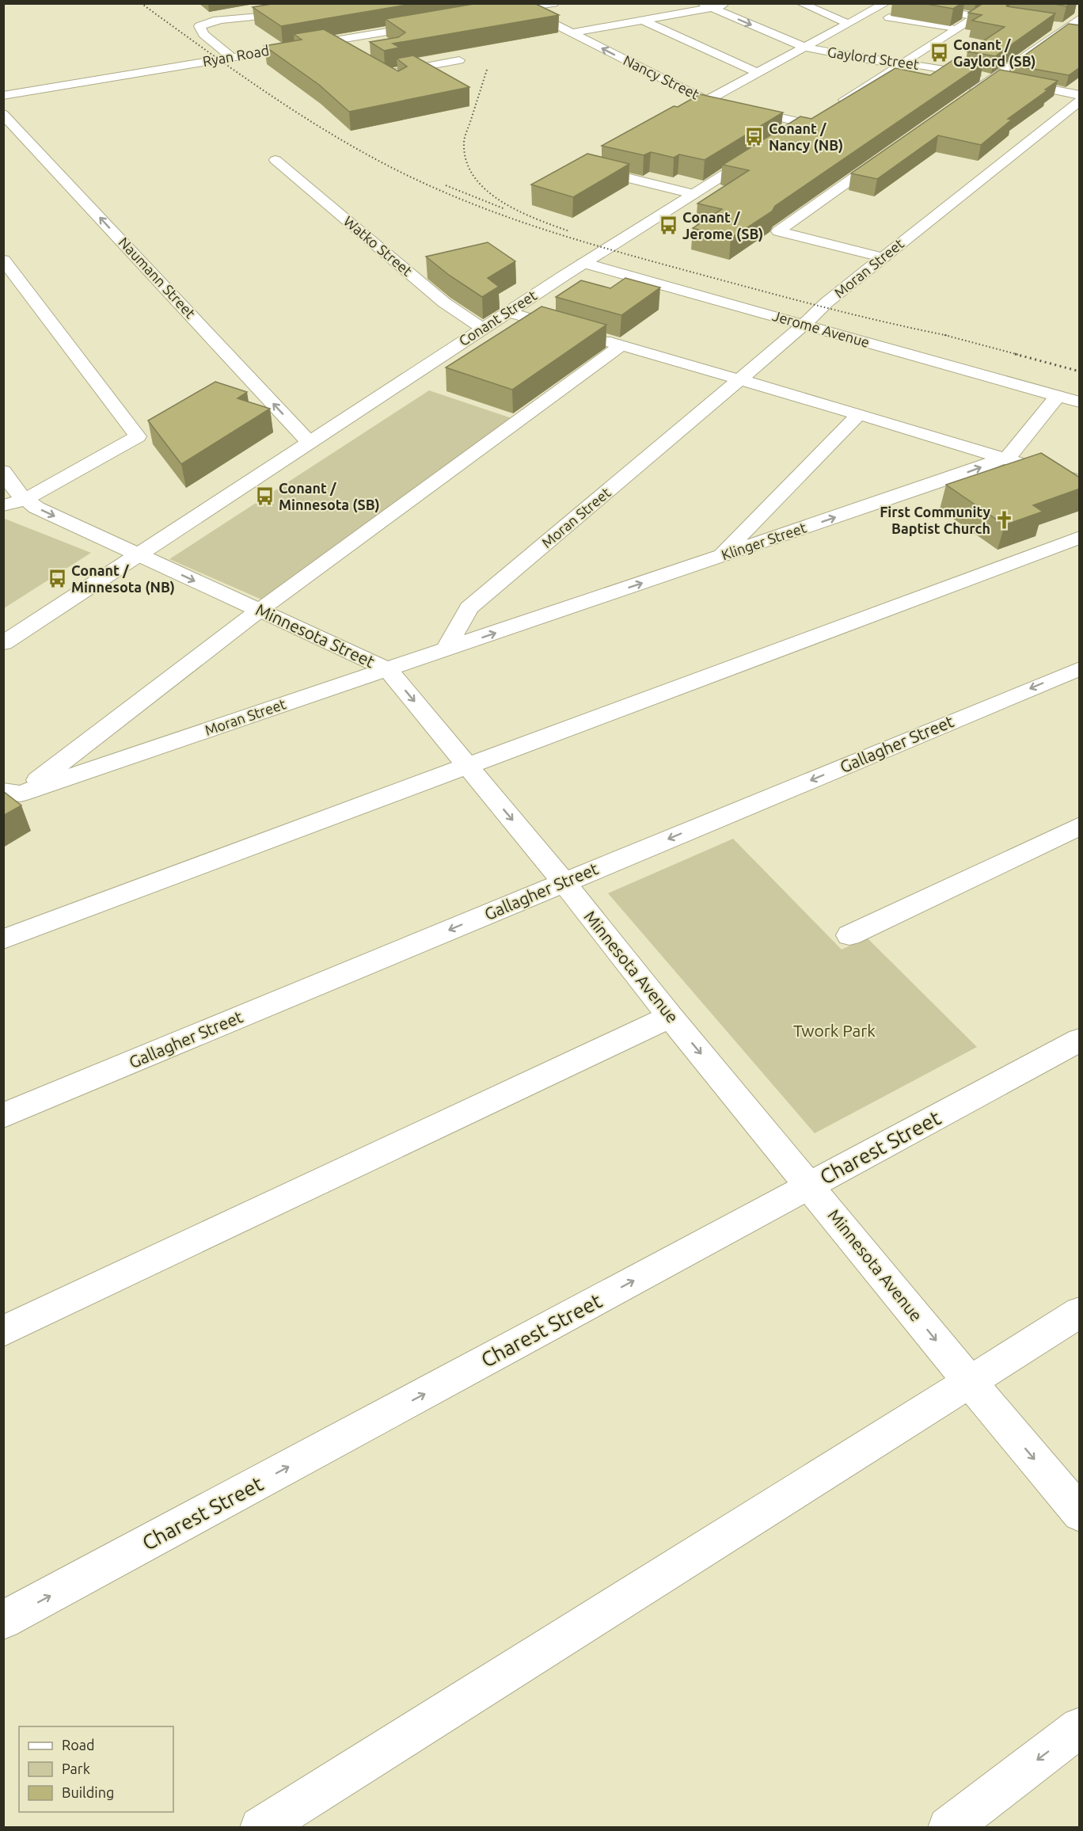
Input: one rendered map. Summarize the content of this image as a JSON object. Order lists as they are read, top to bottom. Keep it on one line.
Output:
{"streets":{"street":["Ryan Road","Gaylord Street","Nancy Street","Watko Street","Moran Street","Naumann Street","Conant Street","Jerome Avenue","Klinger Street","Minnesota Street","Gallagher Street","Minnesota Avenue","Charest Street"]},"crossings":[["Watko Street","Conant Street"],["Moran Street","Jerome Avenue"],["Moran Street","Klinger Street"],["Moran Street","Minnesota Street"],["Naumann Street","Conant Street"],["Conant Street","Jerome Avenue"],["Conant Street","Minnesota Street"],["Jerome Avenue","Klinger Street"],["Minnesota Street","Gallagher Street"],["Minnesota Street","Minnesota Avenue"],["Gallagher Street","Minnesota Avenue"],["Minnesota Avenue","Charest Street"]],"one_way":["Naumann Street","Minnesota Street","Minnesota Avenue"],"parks":["Twork Park"],"places":{"bus stop":["Conant / Gaylord (SB)","Conant / Nancy (NB)","Conant / Jerome (SB)","Conant / Minnesota (SB)","Conant / Minnesota (NB)"],"church":["First Community Baptist Church"]},"legend":["Road","Park","Building"]}
